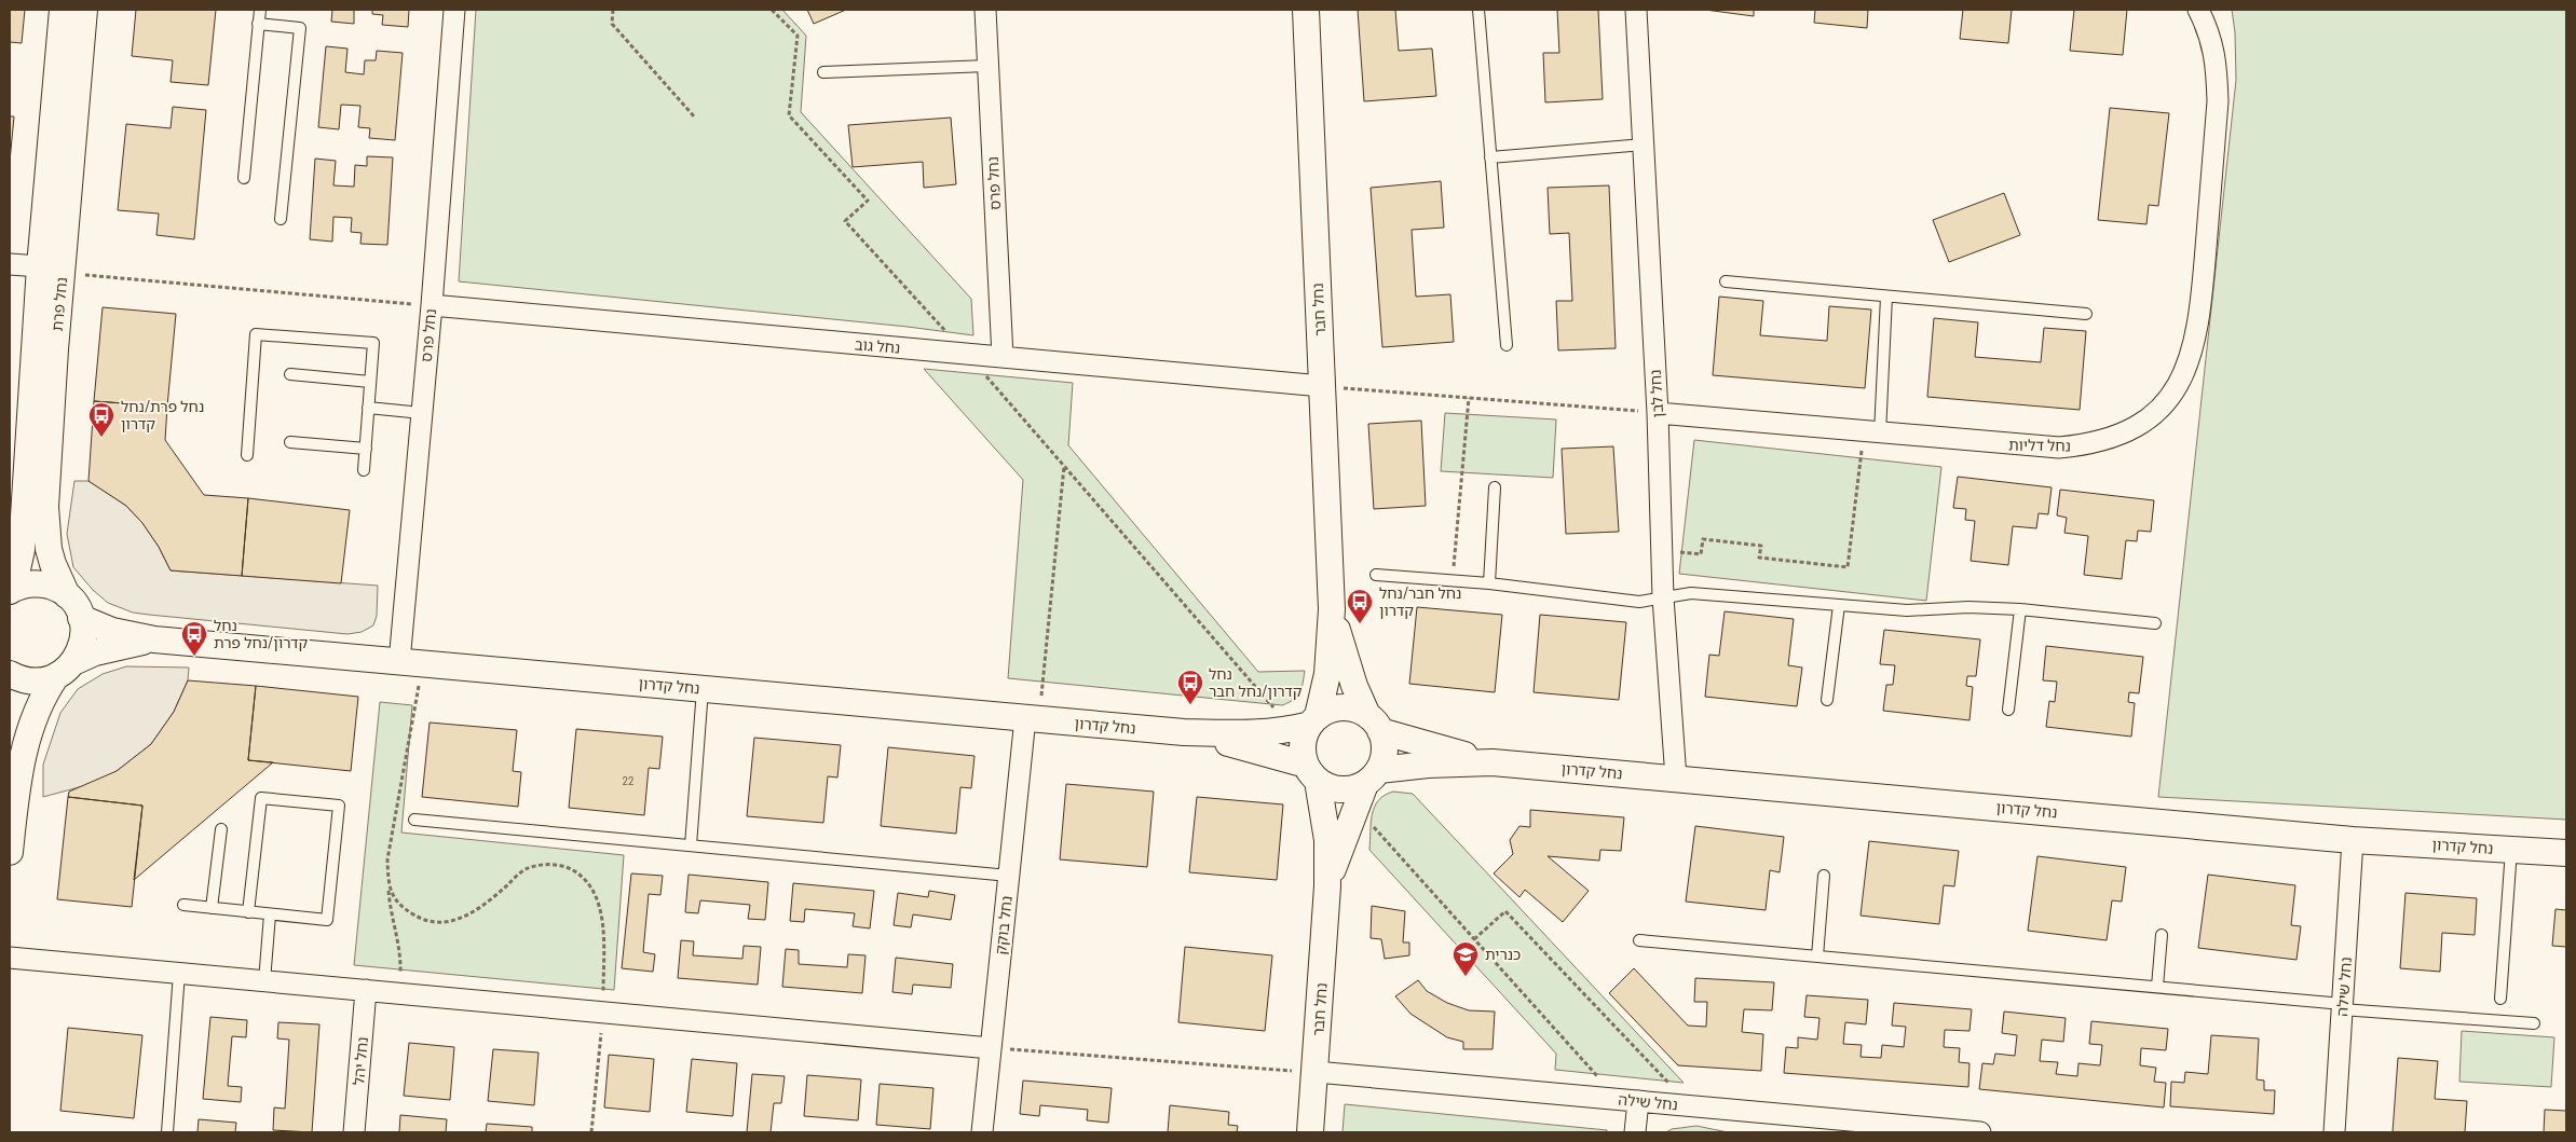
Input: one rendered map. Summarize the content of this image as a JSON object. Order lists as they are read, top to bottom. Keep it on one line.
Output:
{"streets":{"street":["נחל פרס","נחל פרת","נחל חבר","נחל גוב","נחל לבן","נחל דליות","נחל קדרון","נחל בוקק","נחל שילה","נחל יהל"]},"crossings":[["נחל פרס","נחל גוב"],["נחל פרס","נחל קדרון"],["נחל פרת","נחל קדרון"],["נחל חבר","נחל גוב"],["נחל חבר","נחל קדרון"],["נחל חבר","נחל שילה"],["נחל לבן","נחל דליות"],["נחל לבן","נחל קדרון"],["נחל קדרון","נחל בוקק"],["נחל קדרון","נחל שילה"]],"places":{"bus stop":["נחל פרת/נחל קדרון","נחל חבר/נחל קדרון","נחל קדרון/נחל פרת","נחל קדרון/נחל חבר"],"school or university":["כנרית"]},"house_numbers":["22"]}
